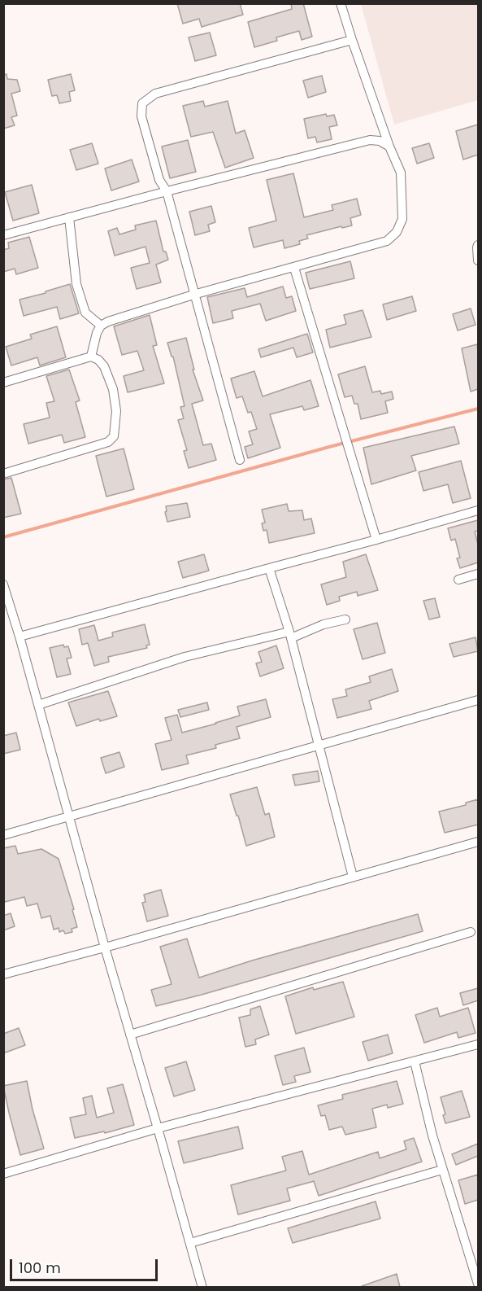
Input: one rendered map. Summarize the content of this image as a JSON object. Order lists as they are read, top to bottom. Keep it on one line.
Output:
{"scale_bar":"100 m"}
